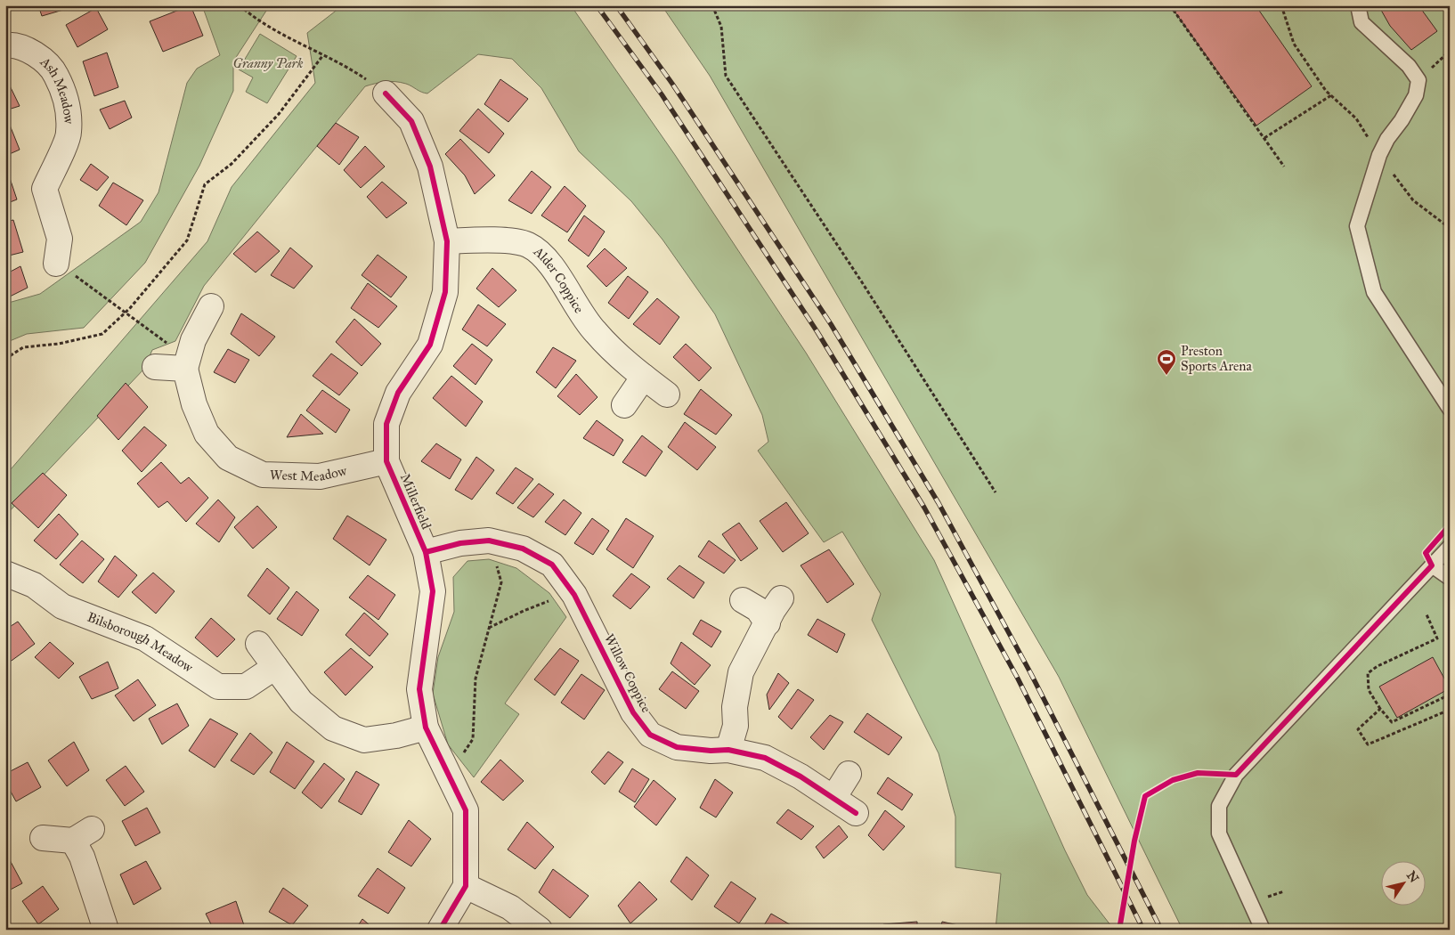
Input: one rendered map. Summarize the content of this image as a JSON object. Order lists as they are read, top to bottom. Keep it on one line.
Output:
{"streets":{"street":["Ash Meadow","Alder Coppice","West Meadow","Millerfield","Bilsborough Meadow","Willow Coppice"]},"crossings":[["Alder Coppice","Millerfield"],["West Meadow","Millerfield"],["Millerfield","Willow Coppice"]],"parks":["Granny Park"],"places":{"sports":["Preston Sports Arena"]},"north":"top right"}
